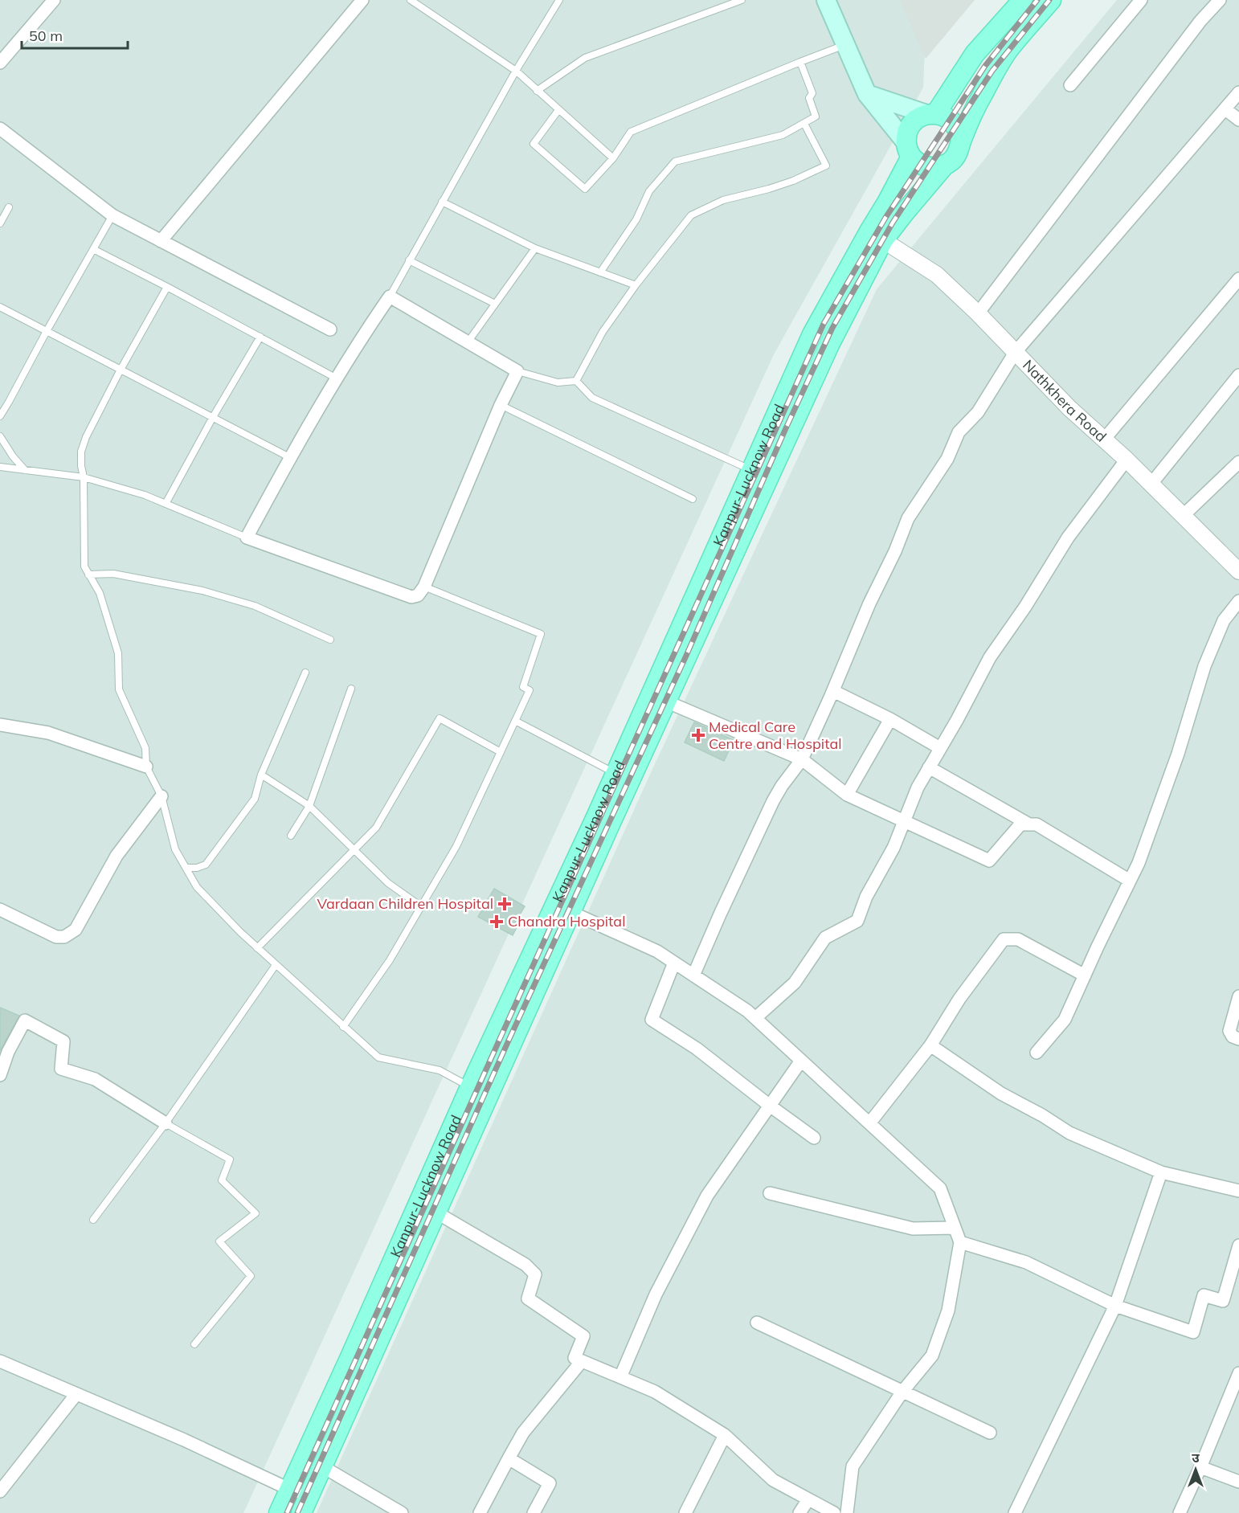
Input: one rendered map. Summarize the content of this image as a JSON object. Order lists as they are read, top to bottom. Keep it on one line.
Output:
{"streets":{"main road":["Kanpur-Lucknow Road"],"street":["Nathkhera Road"]},"crossings":[["Nathkhera Road","Kanpur-Lucknow Road"]],"places":{"health":["Medical Care Centre and Hospital","Vardaan Children Hospital","Chandra Hospital"]},"scale_bar":"50 m","north":"top"}
